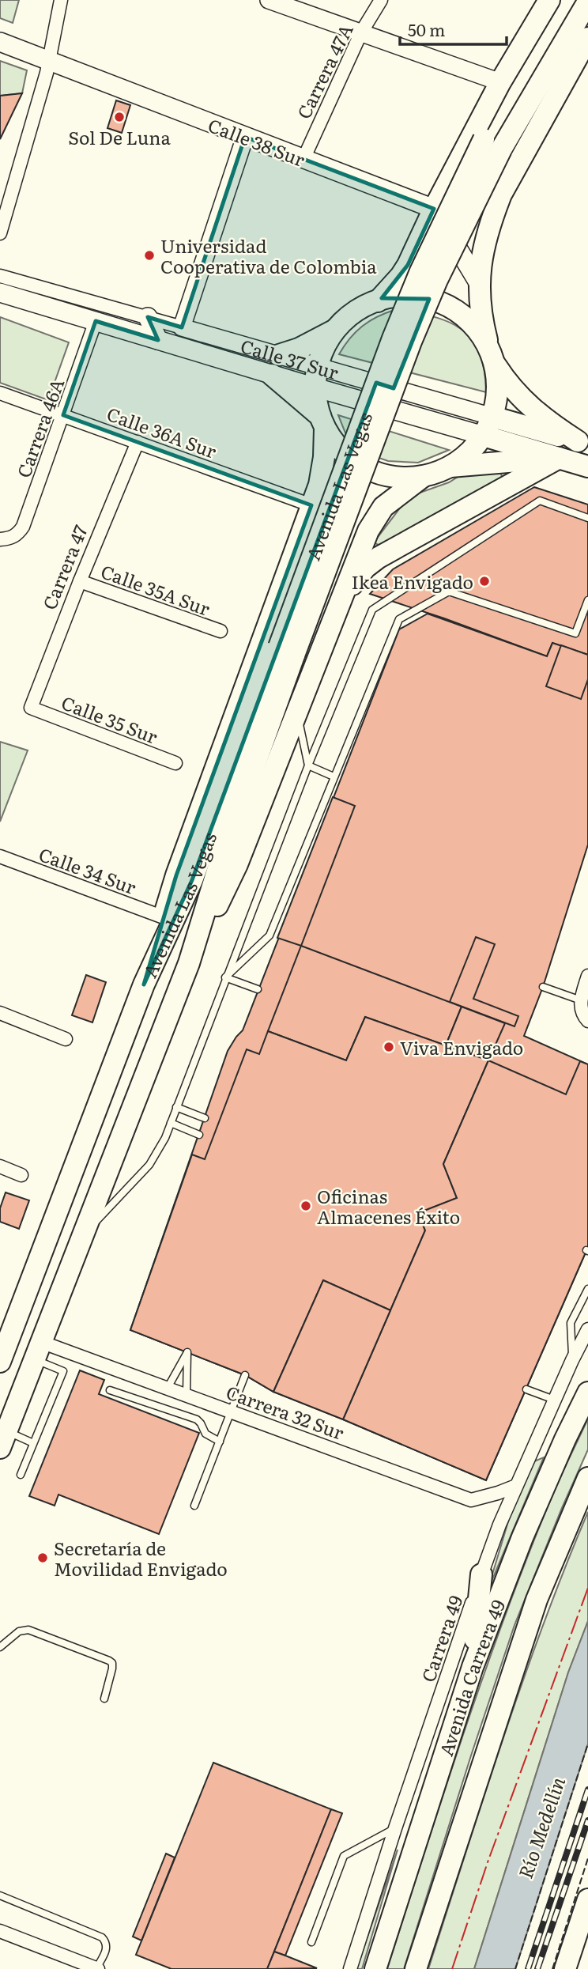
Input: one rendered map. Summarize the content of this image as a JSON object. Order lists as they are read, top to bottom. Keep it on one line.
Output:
{"streets":{"main road":["Calle 38 Sur","Calle 37 Sur","Avenida Las Vegas","Avenida Carrera 49"],"street":["Carrera 47A","Carrera 46A","Calle 36A Sur","Carrera 47","Calle 35A Sur","Calle 35 Sur","Calle 34 Sur","Carrera 32 Sur","Carrera 49"]},"crossings":[["Carrera 47A","Calle 38 Sur"],["Calle 37 Sur","Carrera 46A"],["Carrera 46A","Calle 36A Sur"],["Calle 36A Sur","Avenida Las Vegas"],["Calle 36A Sur","Carrera 47"],["Avenida Las Vegas","Calle 34 Sur"],["Avenida Las Vegas","Carrera 32 Sur"],["Carrera 47","Calle 35A Sur"],["Carrera 47","Calle 35 Sur"],["Carrera 32 Sur","Carrera 49"]],"water":["Río Medellín"],"places":["Sol De Luna","Universidad Cooperativa de Colombia","Ikea Envigado","Viva Envigado","Oficinas Almacenes Éxito","Secretaría de Movilidad Envigado"],"scale_bar":"50 m"}
